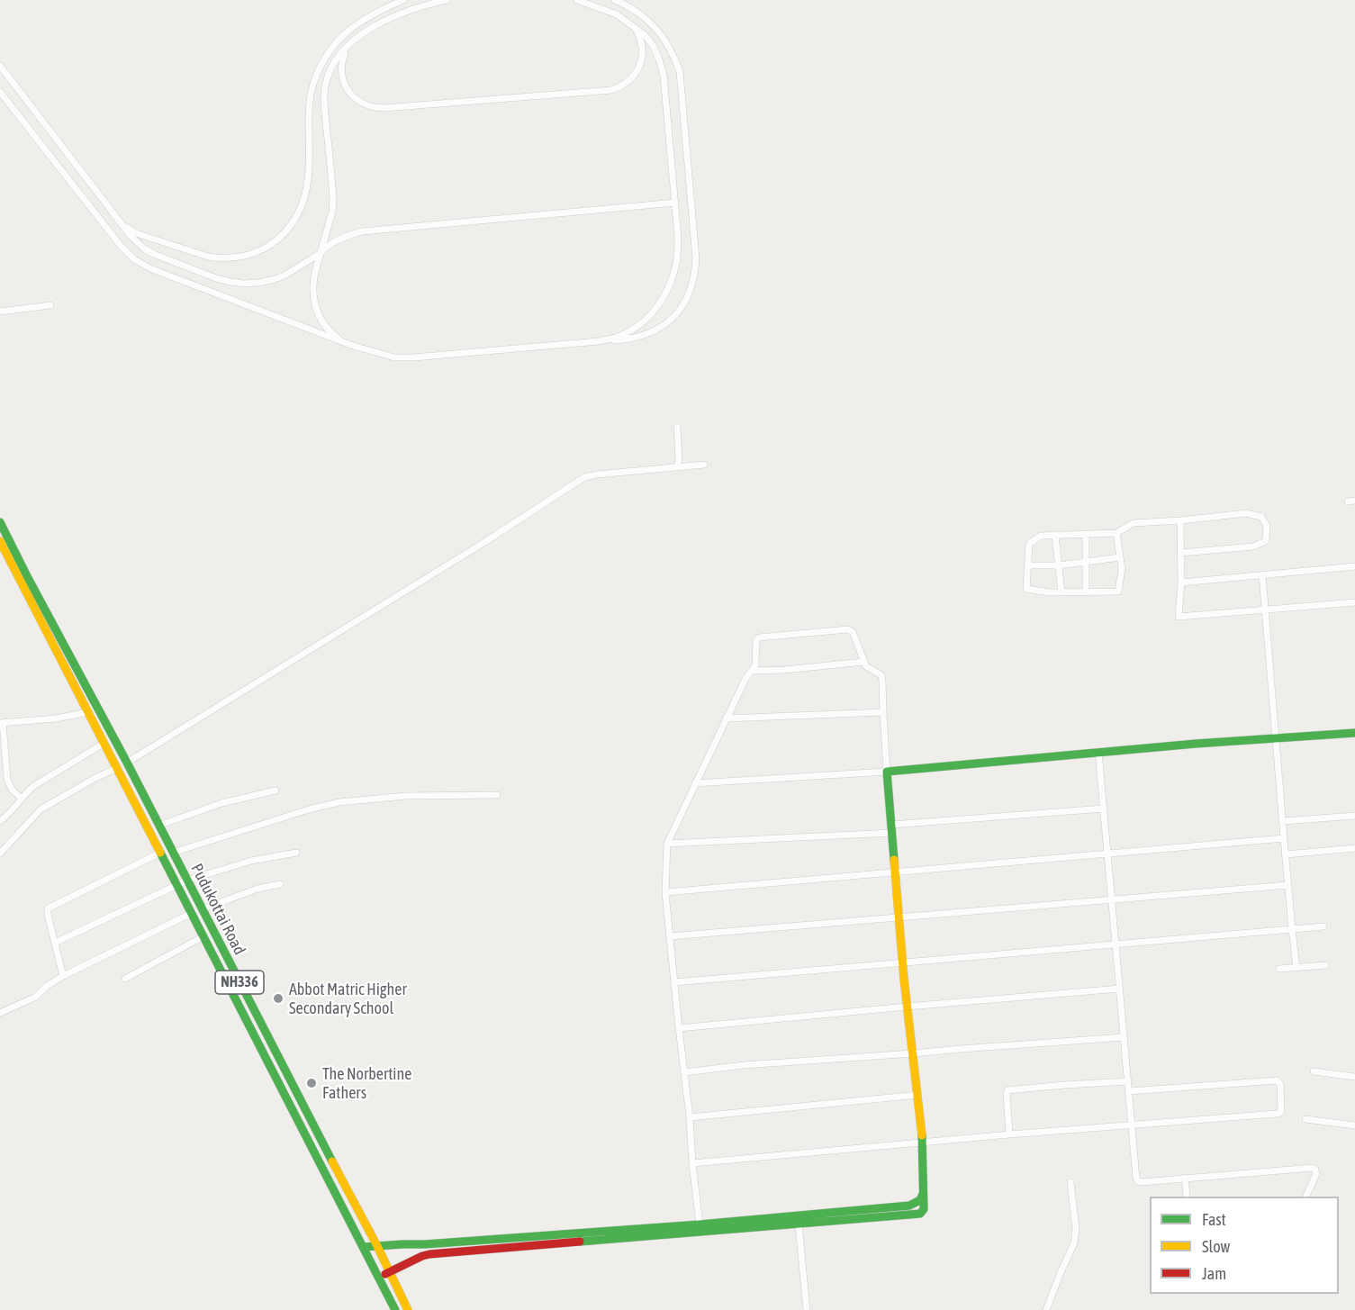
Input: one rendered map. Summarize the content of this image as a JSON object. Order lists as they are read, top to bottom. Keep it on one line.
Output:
{"streets":{"main road":["Pudukottai Road","NH336"]},"places":["Abbot Matric Higher Secondary School","The Norbertine Fathers"],"legend":["Fast","Slow","Jam"]}
